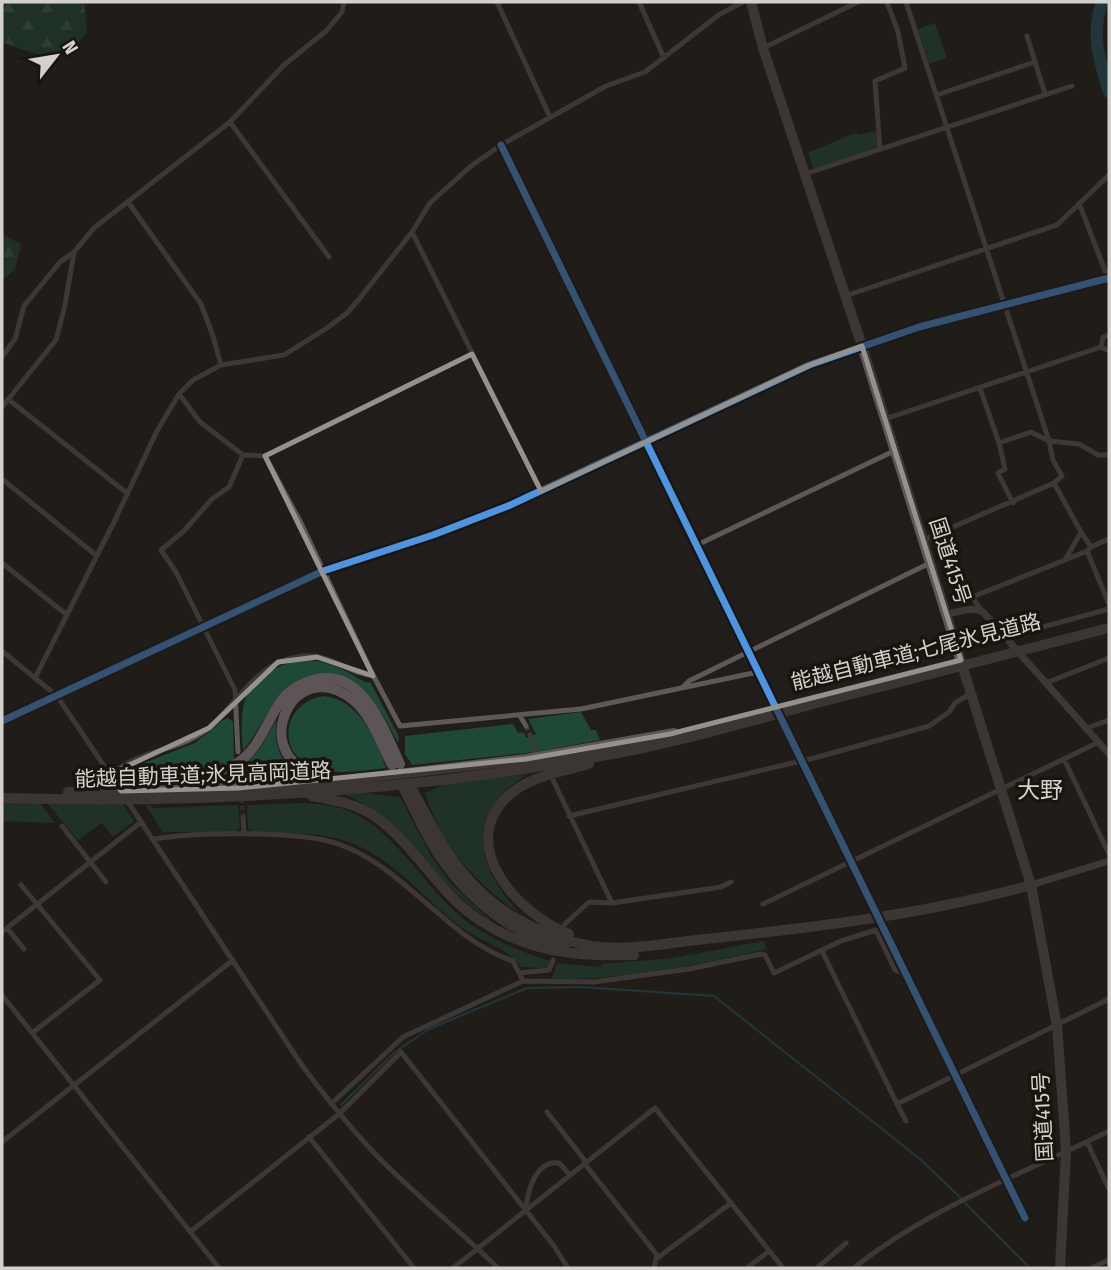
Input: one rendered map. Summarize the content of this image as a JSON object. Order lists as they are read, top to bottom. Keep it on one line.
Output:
{"streets":{"highway":["国道415号","能越自動車道;七尾氷見道路","能越自動車道;氷見高岡道路"]},"crossings":[["能越自動車道;七尾氷見道路","能越自動車道;氷見高岡道路"]],"districts":["大野"],"north":"top right"}
